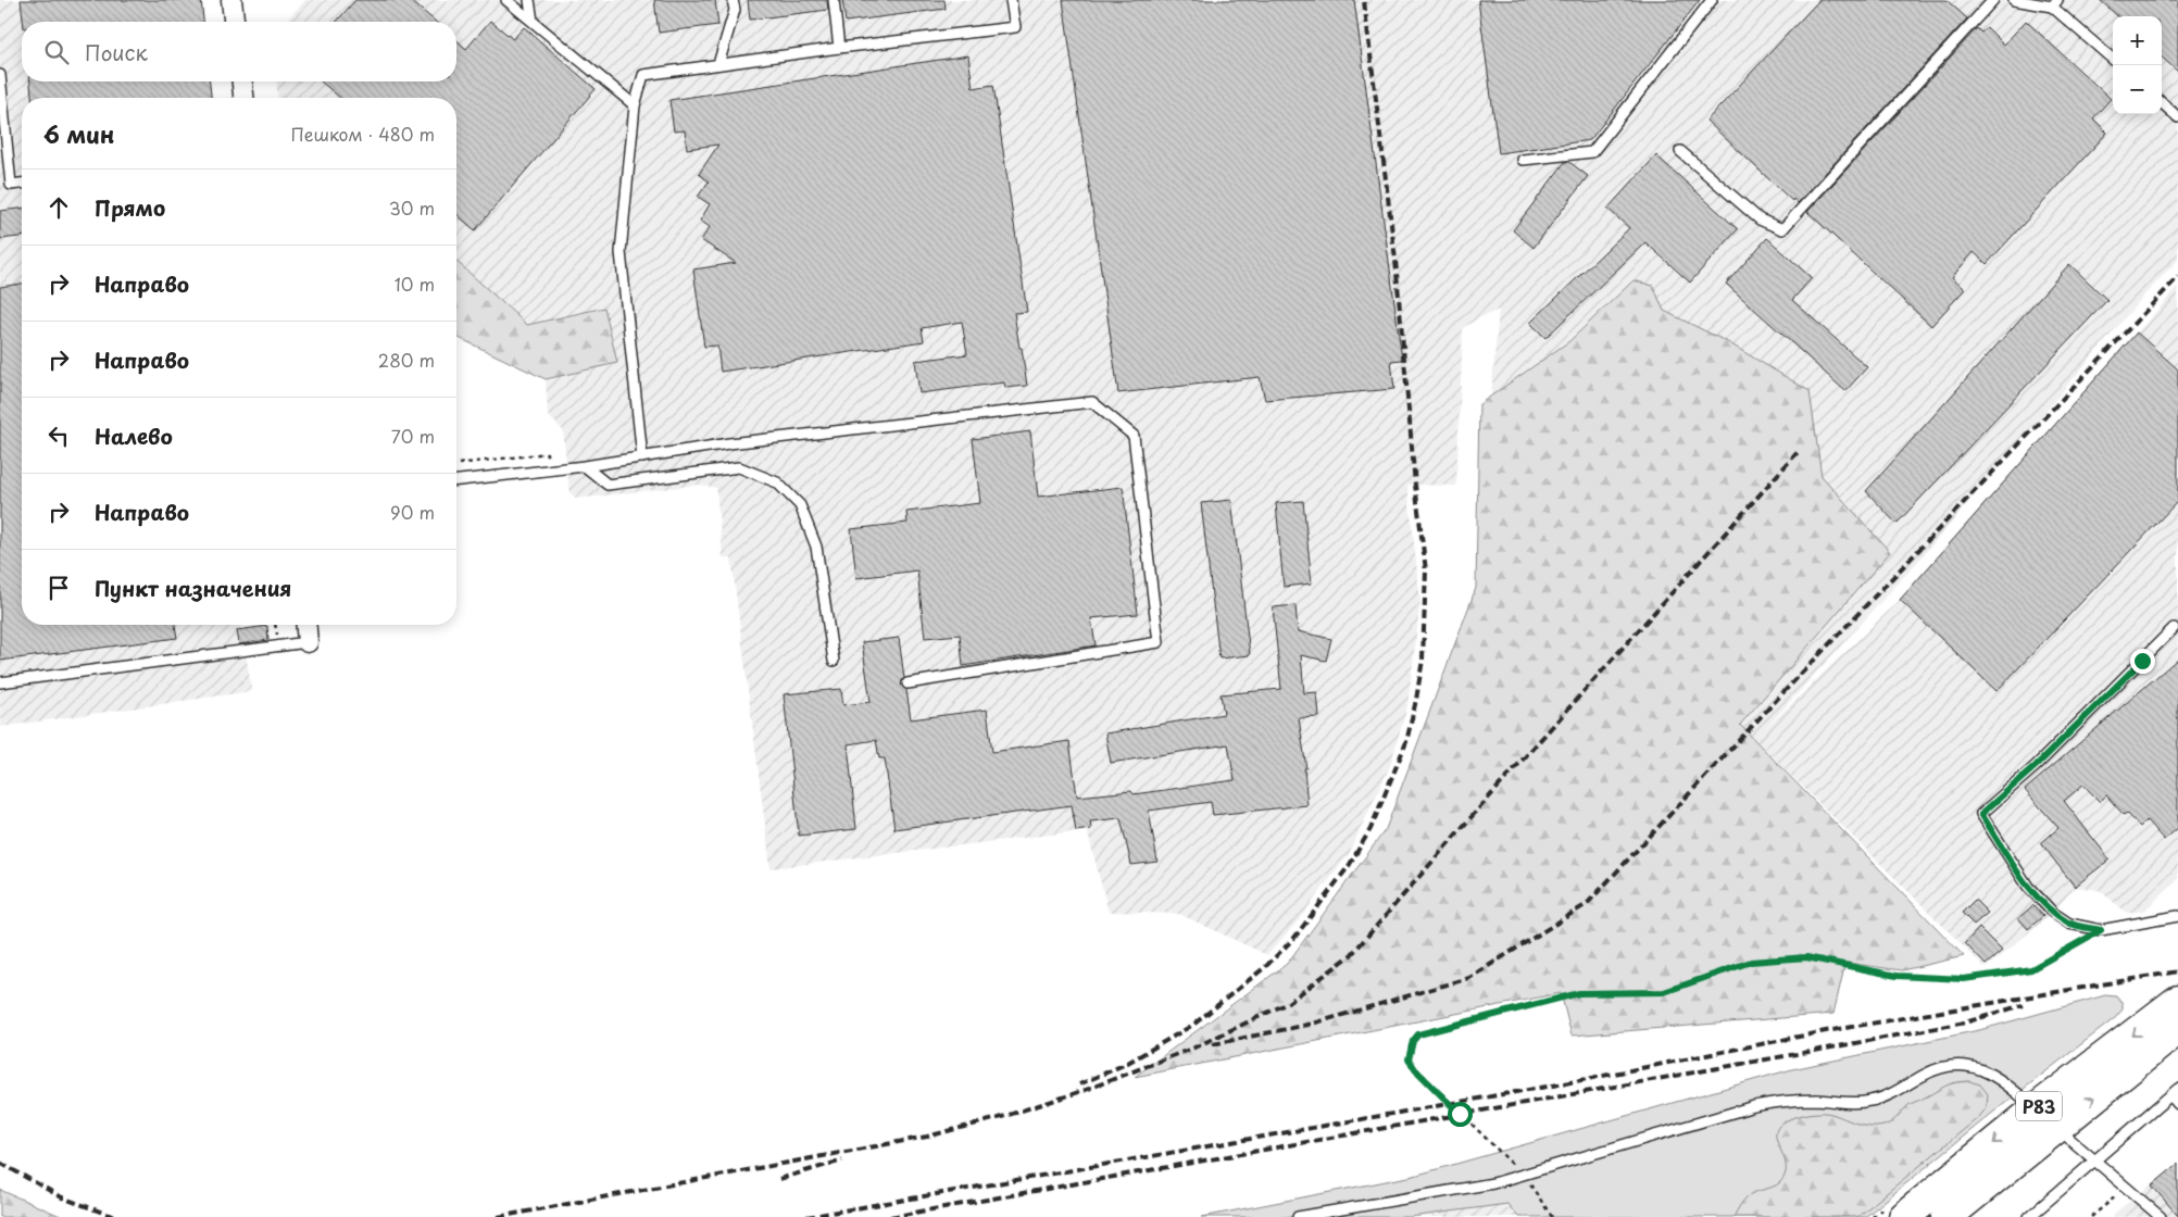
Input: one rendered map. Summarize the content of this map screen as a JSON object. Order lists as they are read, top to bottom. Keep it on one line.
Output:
{"streets":{"highway":["Р83"]},"page":{"map_buttons":["+","−"],"search":"Поиск","heading":["6 мин","Пешком · 480 m"],"list":[["Прямо","30 m"],["Направо","10 m"],["Направо","280 m"],["Налево","70 m"],["Направо","90 m"],"Пункт назначения"]}}
